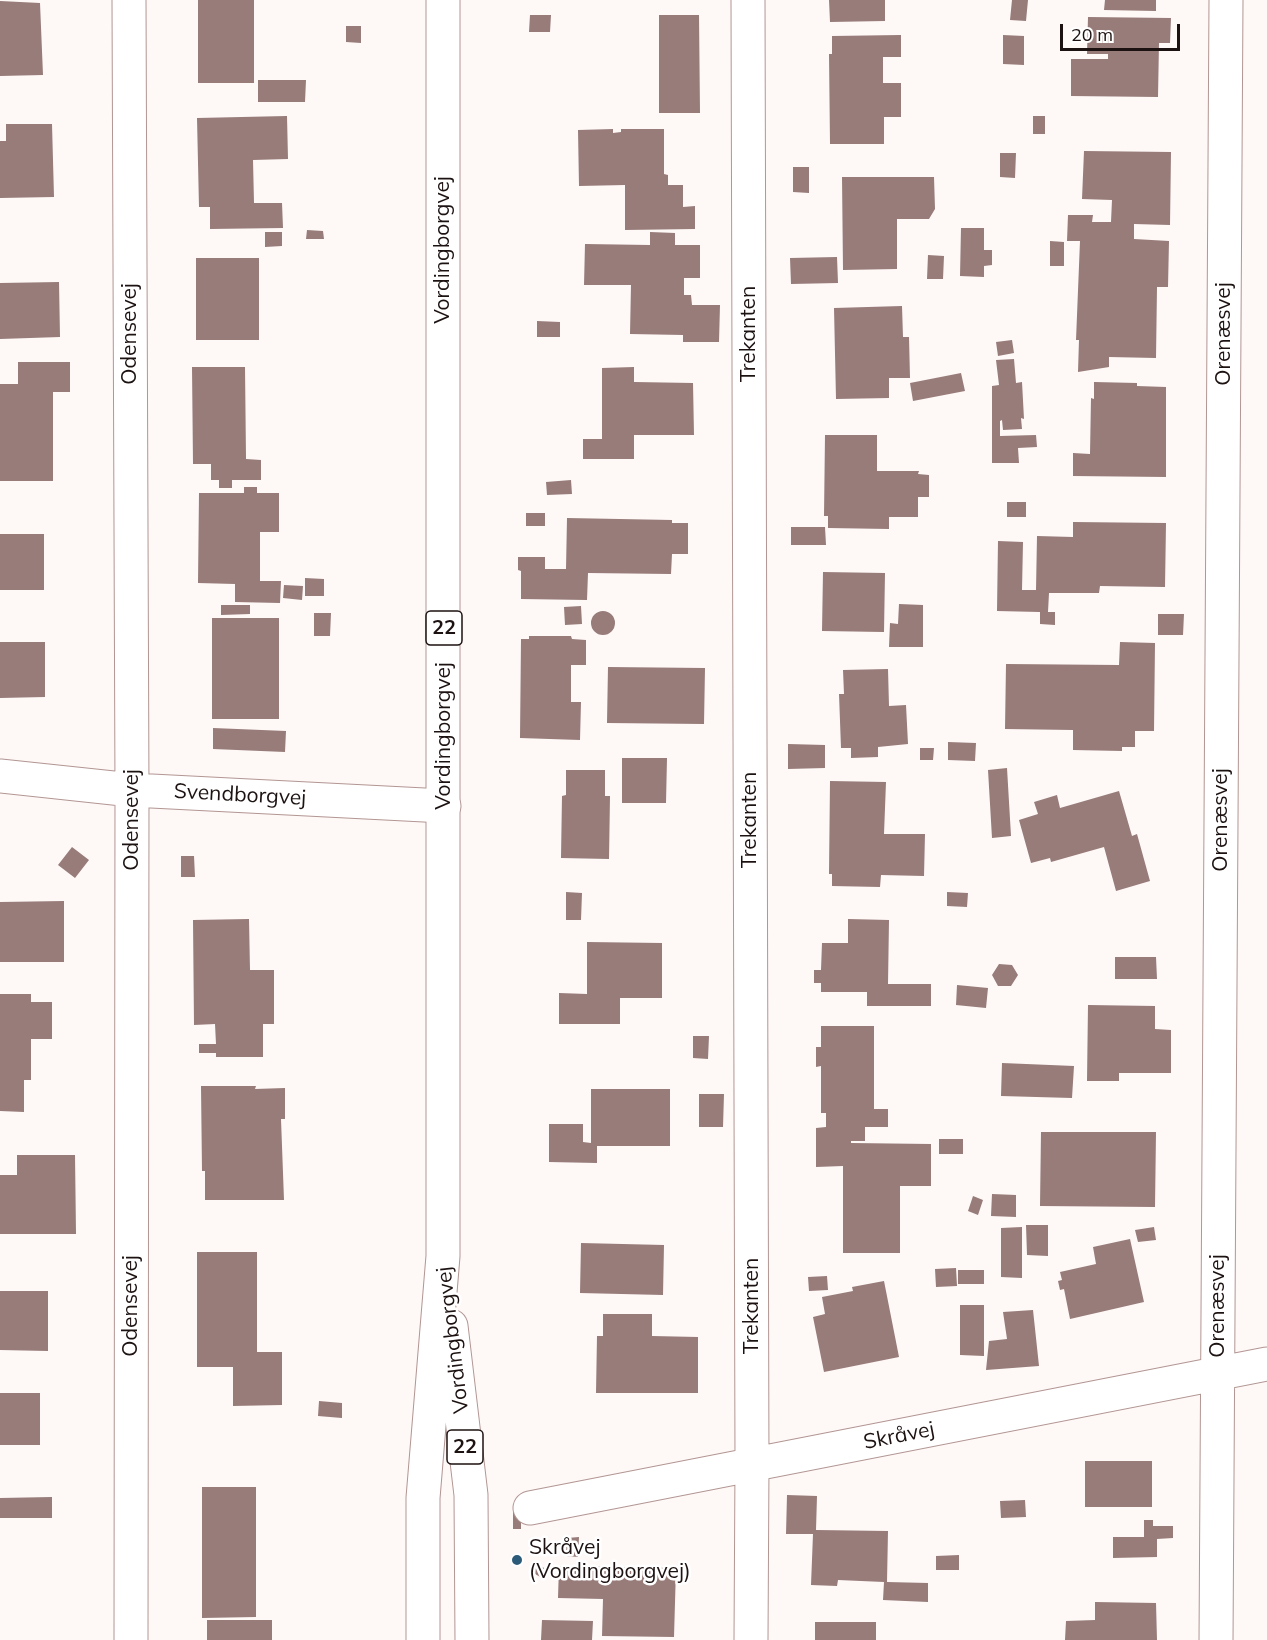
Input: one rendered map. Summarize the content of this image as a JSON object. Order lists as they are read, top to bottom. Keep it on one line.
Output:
{"streets":{"street":["Vordingborgvej","Odensevej","Trekanten","Orenæsvej","22","Svendborgvej","Skråvej"]},"crossings":[["Vordingborgvej","Svendborgvej"],["Odensevej","Svendborgvej"],["Trekanten","Skråvej"],["Orenæsvej","Skråvej"]],"places":["Skråvej (Vordingborgvej)"],"scale_bar":"20 m"}
